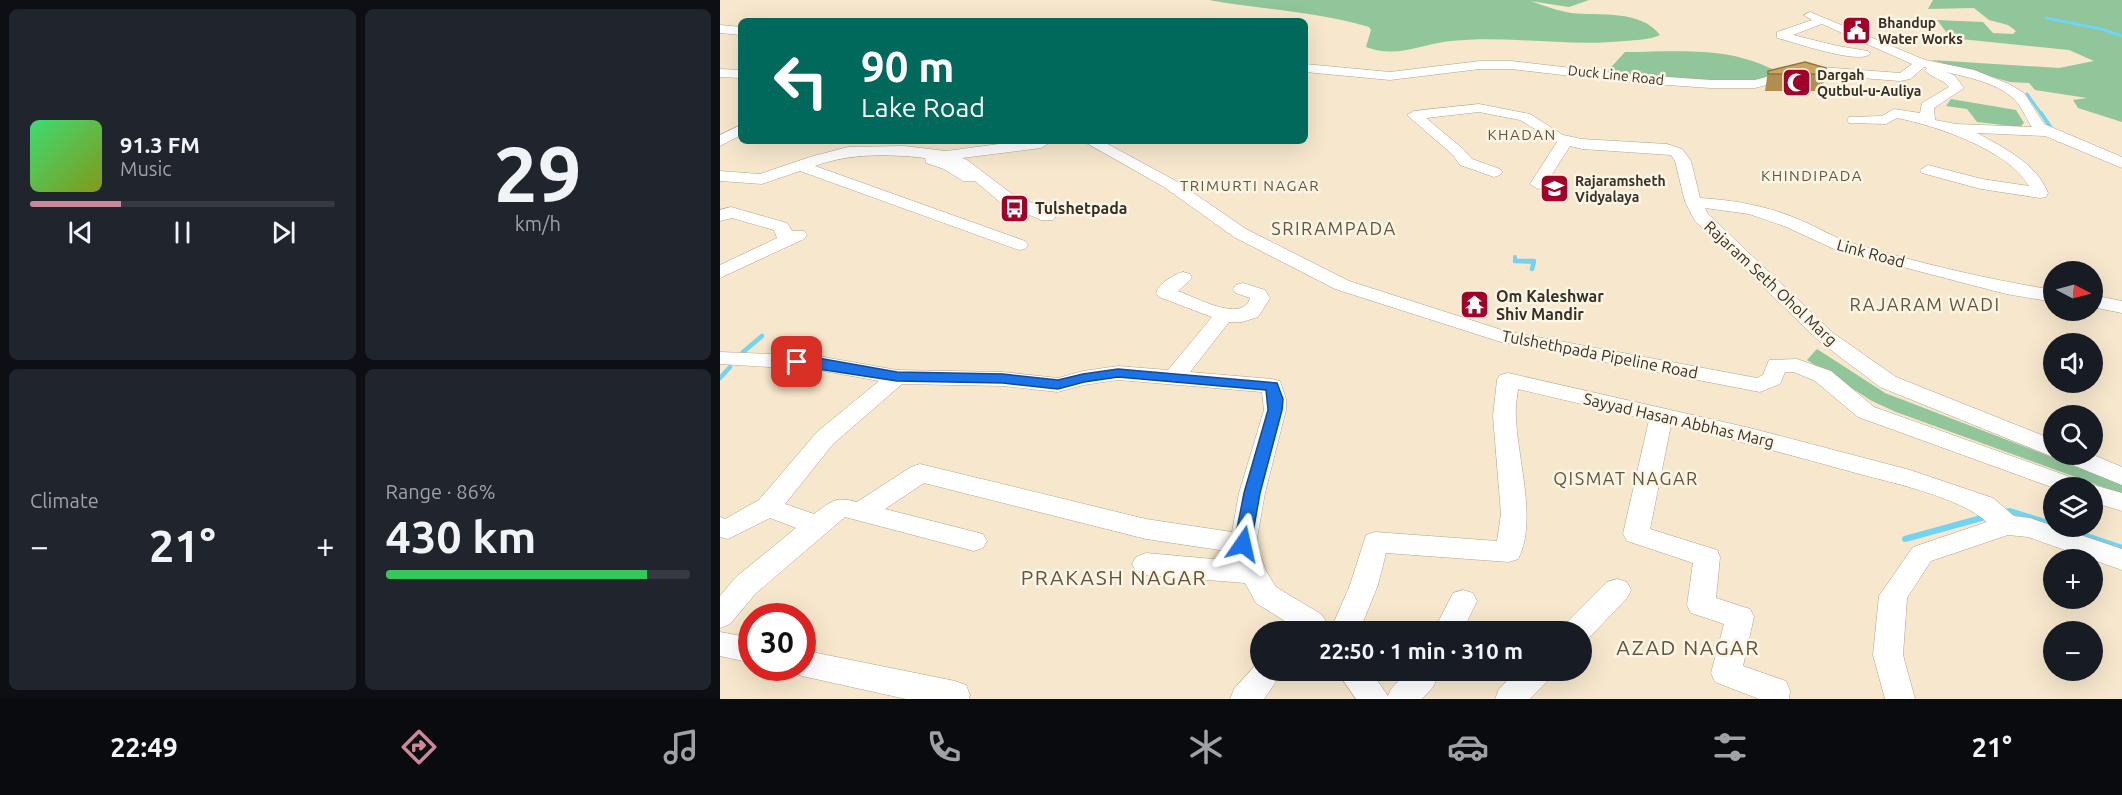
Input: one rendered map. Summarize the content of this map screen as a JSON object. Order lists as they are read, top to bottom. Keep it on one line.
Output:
{"streets":{"street":["Duck Line Road","Link Road","Rajaram Seth Ohol Marg","Tulshethpada Pipeline Road","Sayyad Hasan Abbhas Marg"]},"crossings":[["Link Road","Rajaram Seth Ohol Marg"]],"districts":["KHADAN","KHINDIPADA","TRIMURTI NAGAR","SRIRAMPADA","RAJARAM WADI","QISMAT NAGAR","PRAKASH NAGAR","AZAD NAGAR"],"places":{"public building":["Bhandup Water Works"],"mosque":["Dargah Qutbul-u-Auliya"],"school or university":["Rajaramsheth Vidyalaya"],"bus stop":["Tulshetpada"],"temple":["Om Kaleshwar Shiv Mandir"]},"north":"right","page":{"tile":[["29","km/h"],"Climate",["Range · 86%","430 km"]],"turn":["90 m","Lake Road"],"song":["91.3 FM","Music"],"map_buttons":["+","−"],"heat":["−","21°","+"],"limit":"30","trip":"22:50 · 1 min · 310 m","tabs":["22:49","21°"]}}
